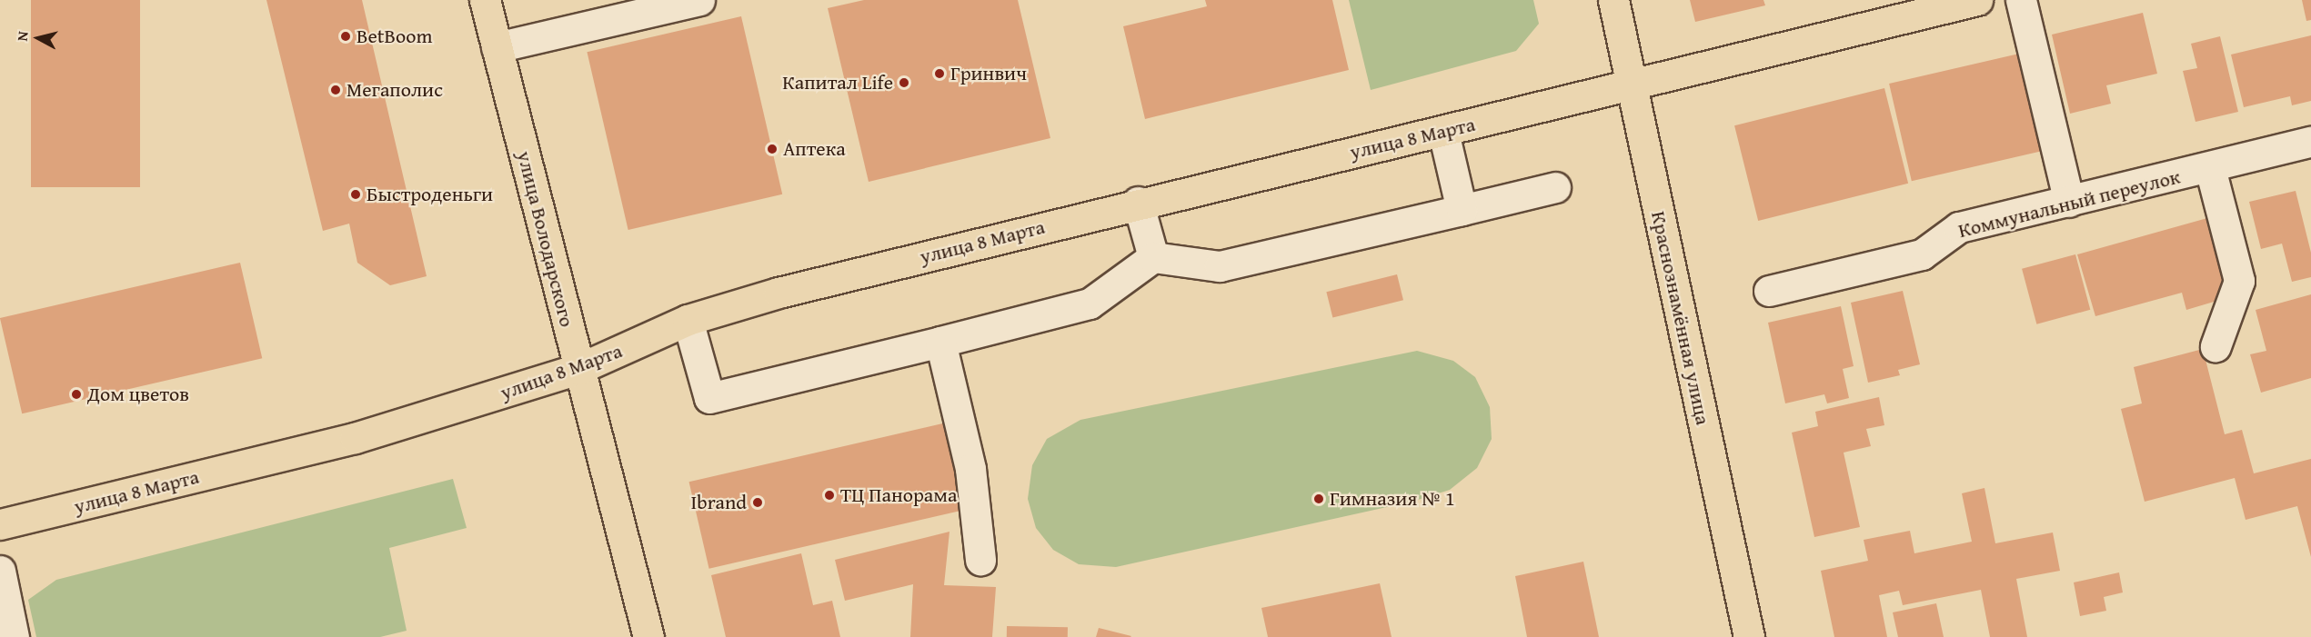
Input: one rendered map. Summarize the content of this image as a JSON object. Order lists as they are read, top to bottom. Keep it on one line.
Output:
{"streets":{"main road":["улица 8 Марта","улица Володарского","Краснознамённая улица"],"street":["Коммунальный переулок"]},"crossings":[["улица 8 Марта","улица Володарского"],["улица 8 Марта","Краснознамённая улица"]],"places":["BetBoom","Гринвич","Капитал Life","Мегаполис","Аптека","Быстроденьги","Дом цветов","ТЦ Панорама","Гимназия № 1","Ibrand"],"north":"left"}
